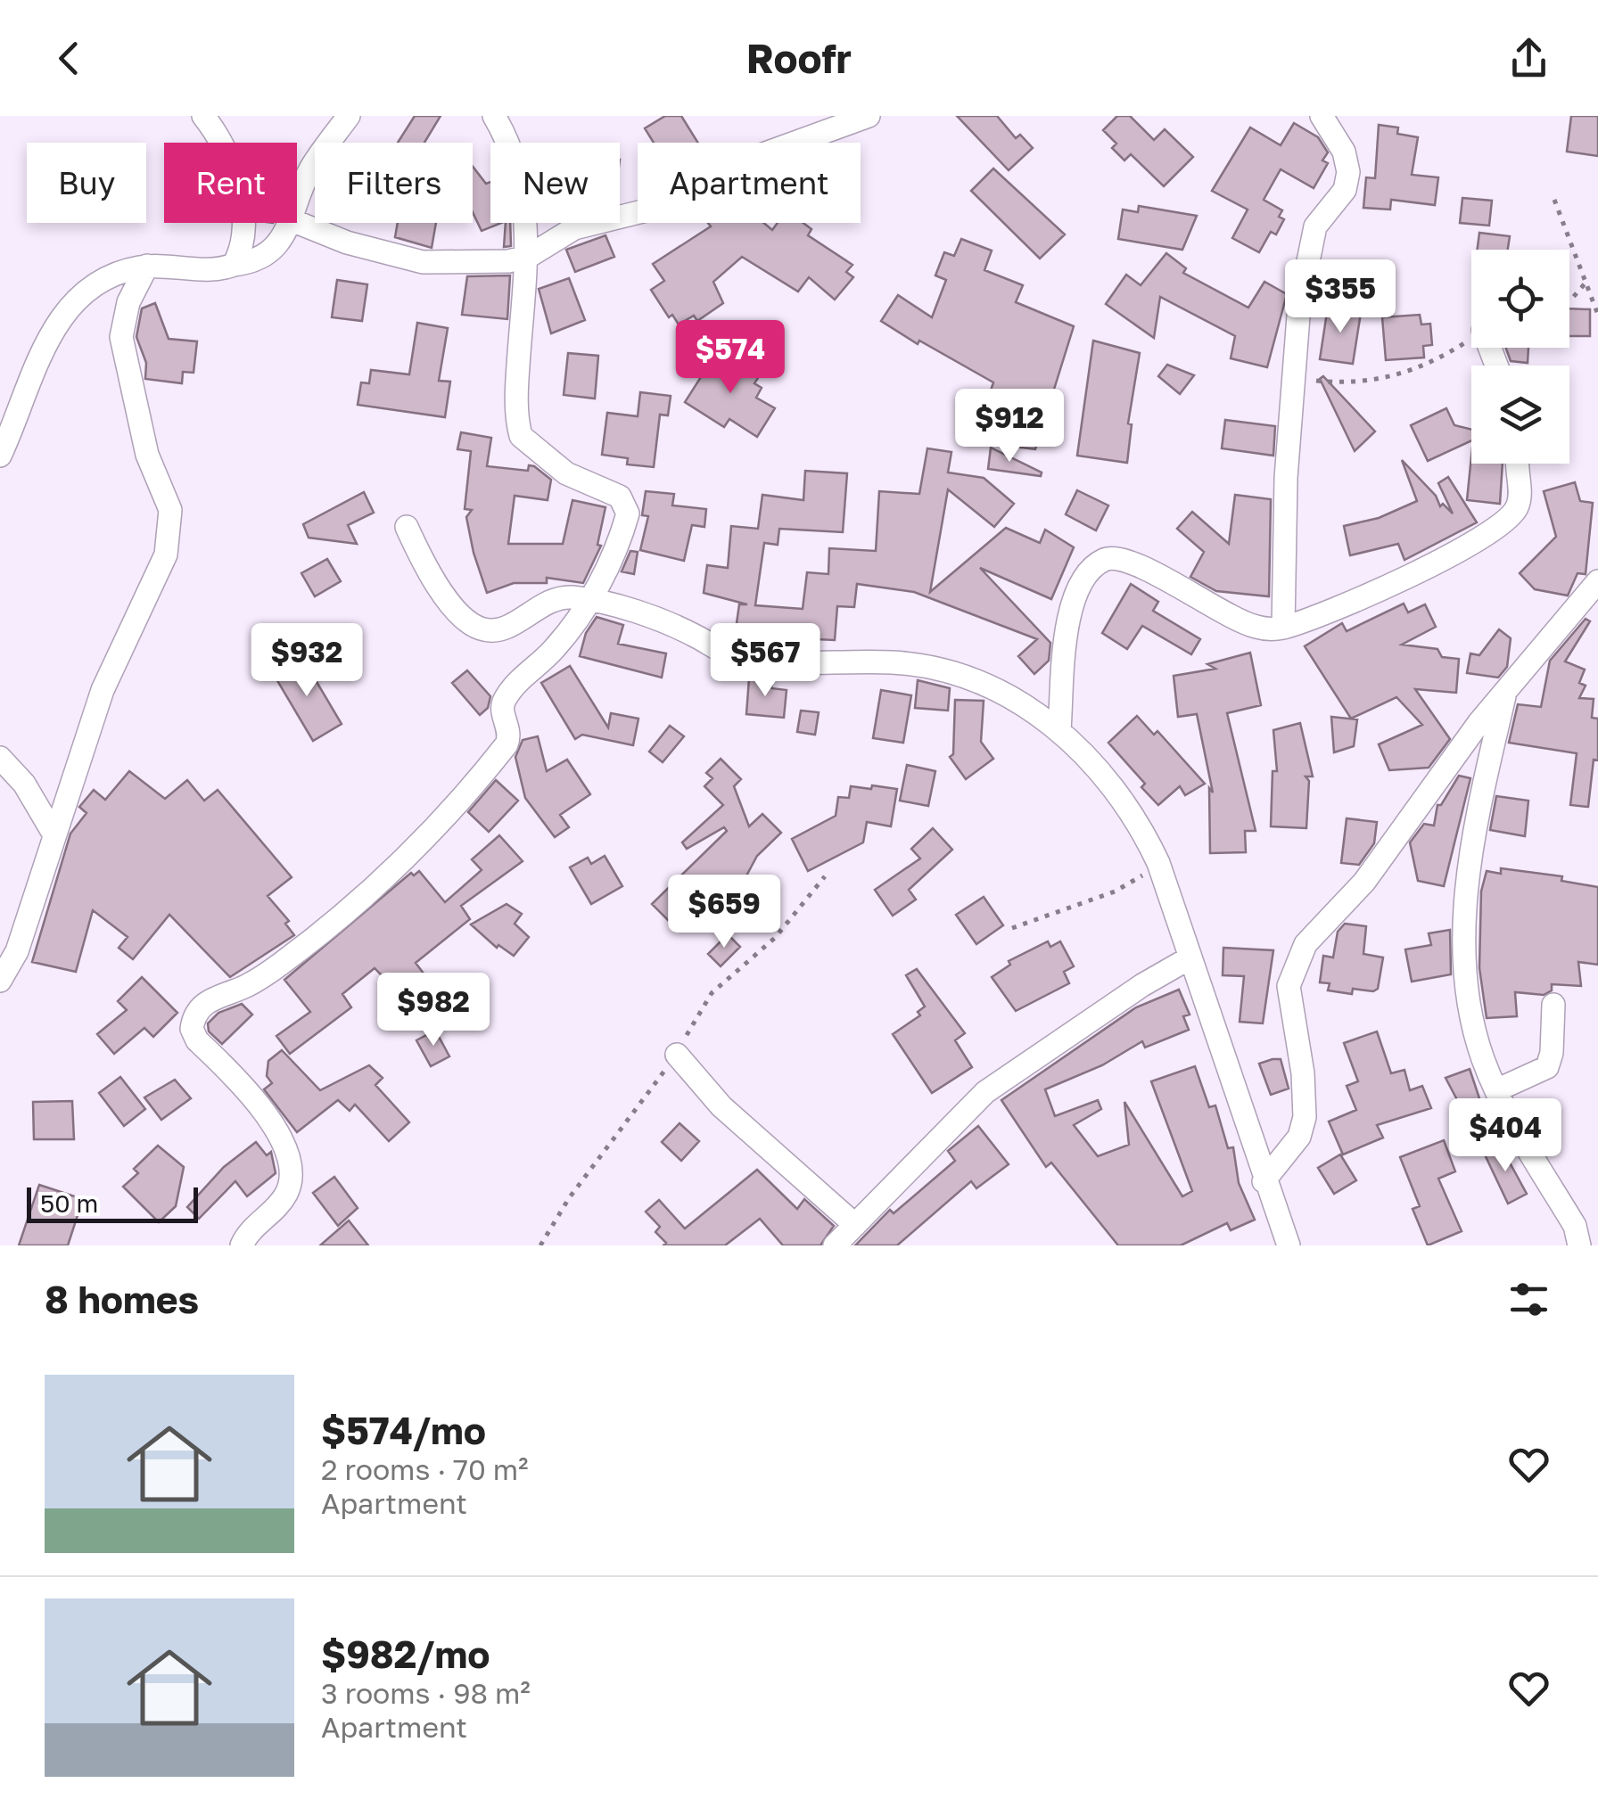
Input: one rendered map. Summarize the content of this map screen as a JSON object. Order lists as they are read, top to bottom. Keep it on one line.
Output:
{"scale_bar":"50 m","page":{"header":"Roofr","chip":["Buy","Rent","Filters","New","Apartment"],"price":["$355","$574","$912","$932","$567","$659","$982","$404"],"scale":"50 m","heading":"8 homes","list":[{"name":"$574/mo","note":"2 rooms · 70 m² · Apartment"},{"name":"$982/mo","note":"3 rooms · 98 m² · Apartment"}]}}
